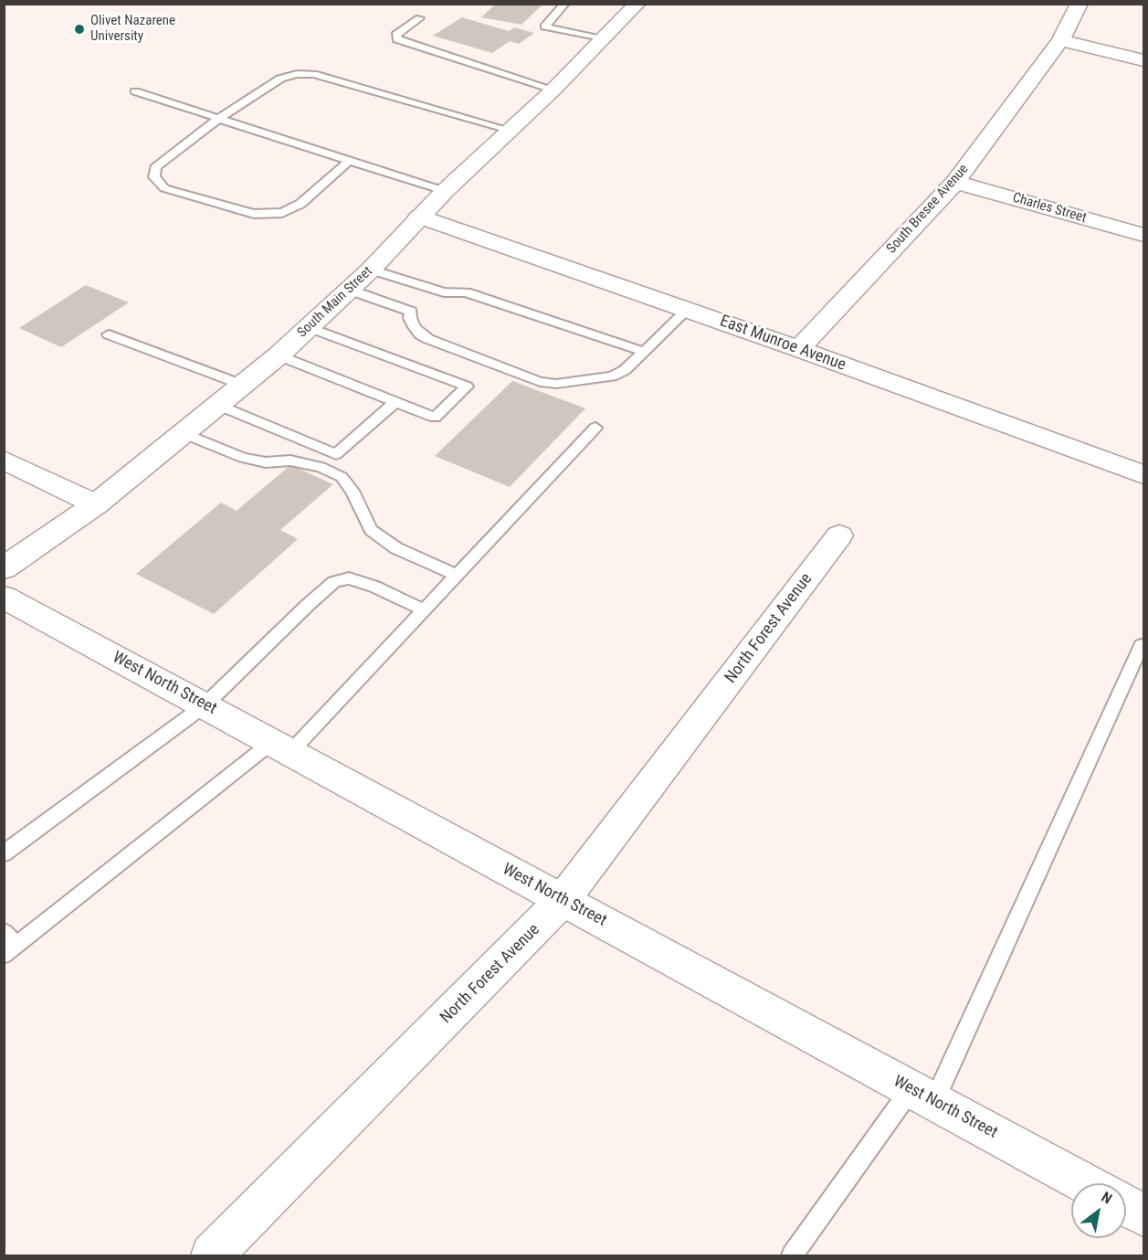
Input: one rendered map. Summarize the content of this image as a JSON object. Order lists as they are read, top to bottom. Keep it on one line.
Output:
{"streets":{"street":["Charles Street","South Bresee Avenue","South Main Street","East Munroe Avenue","North Forest Avenue","West North Street"]},"crossings":[["Charles Street","South Bresee Avenue"],["South Bresee Avenue","East Munroe Avenue"],["South Main Street","East Munroe Avenue"],["North Forest Avenue","West North Street"]],"places":["Olivet Nazarene University"],"north":"top right"}
